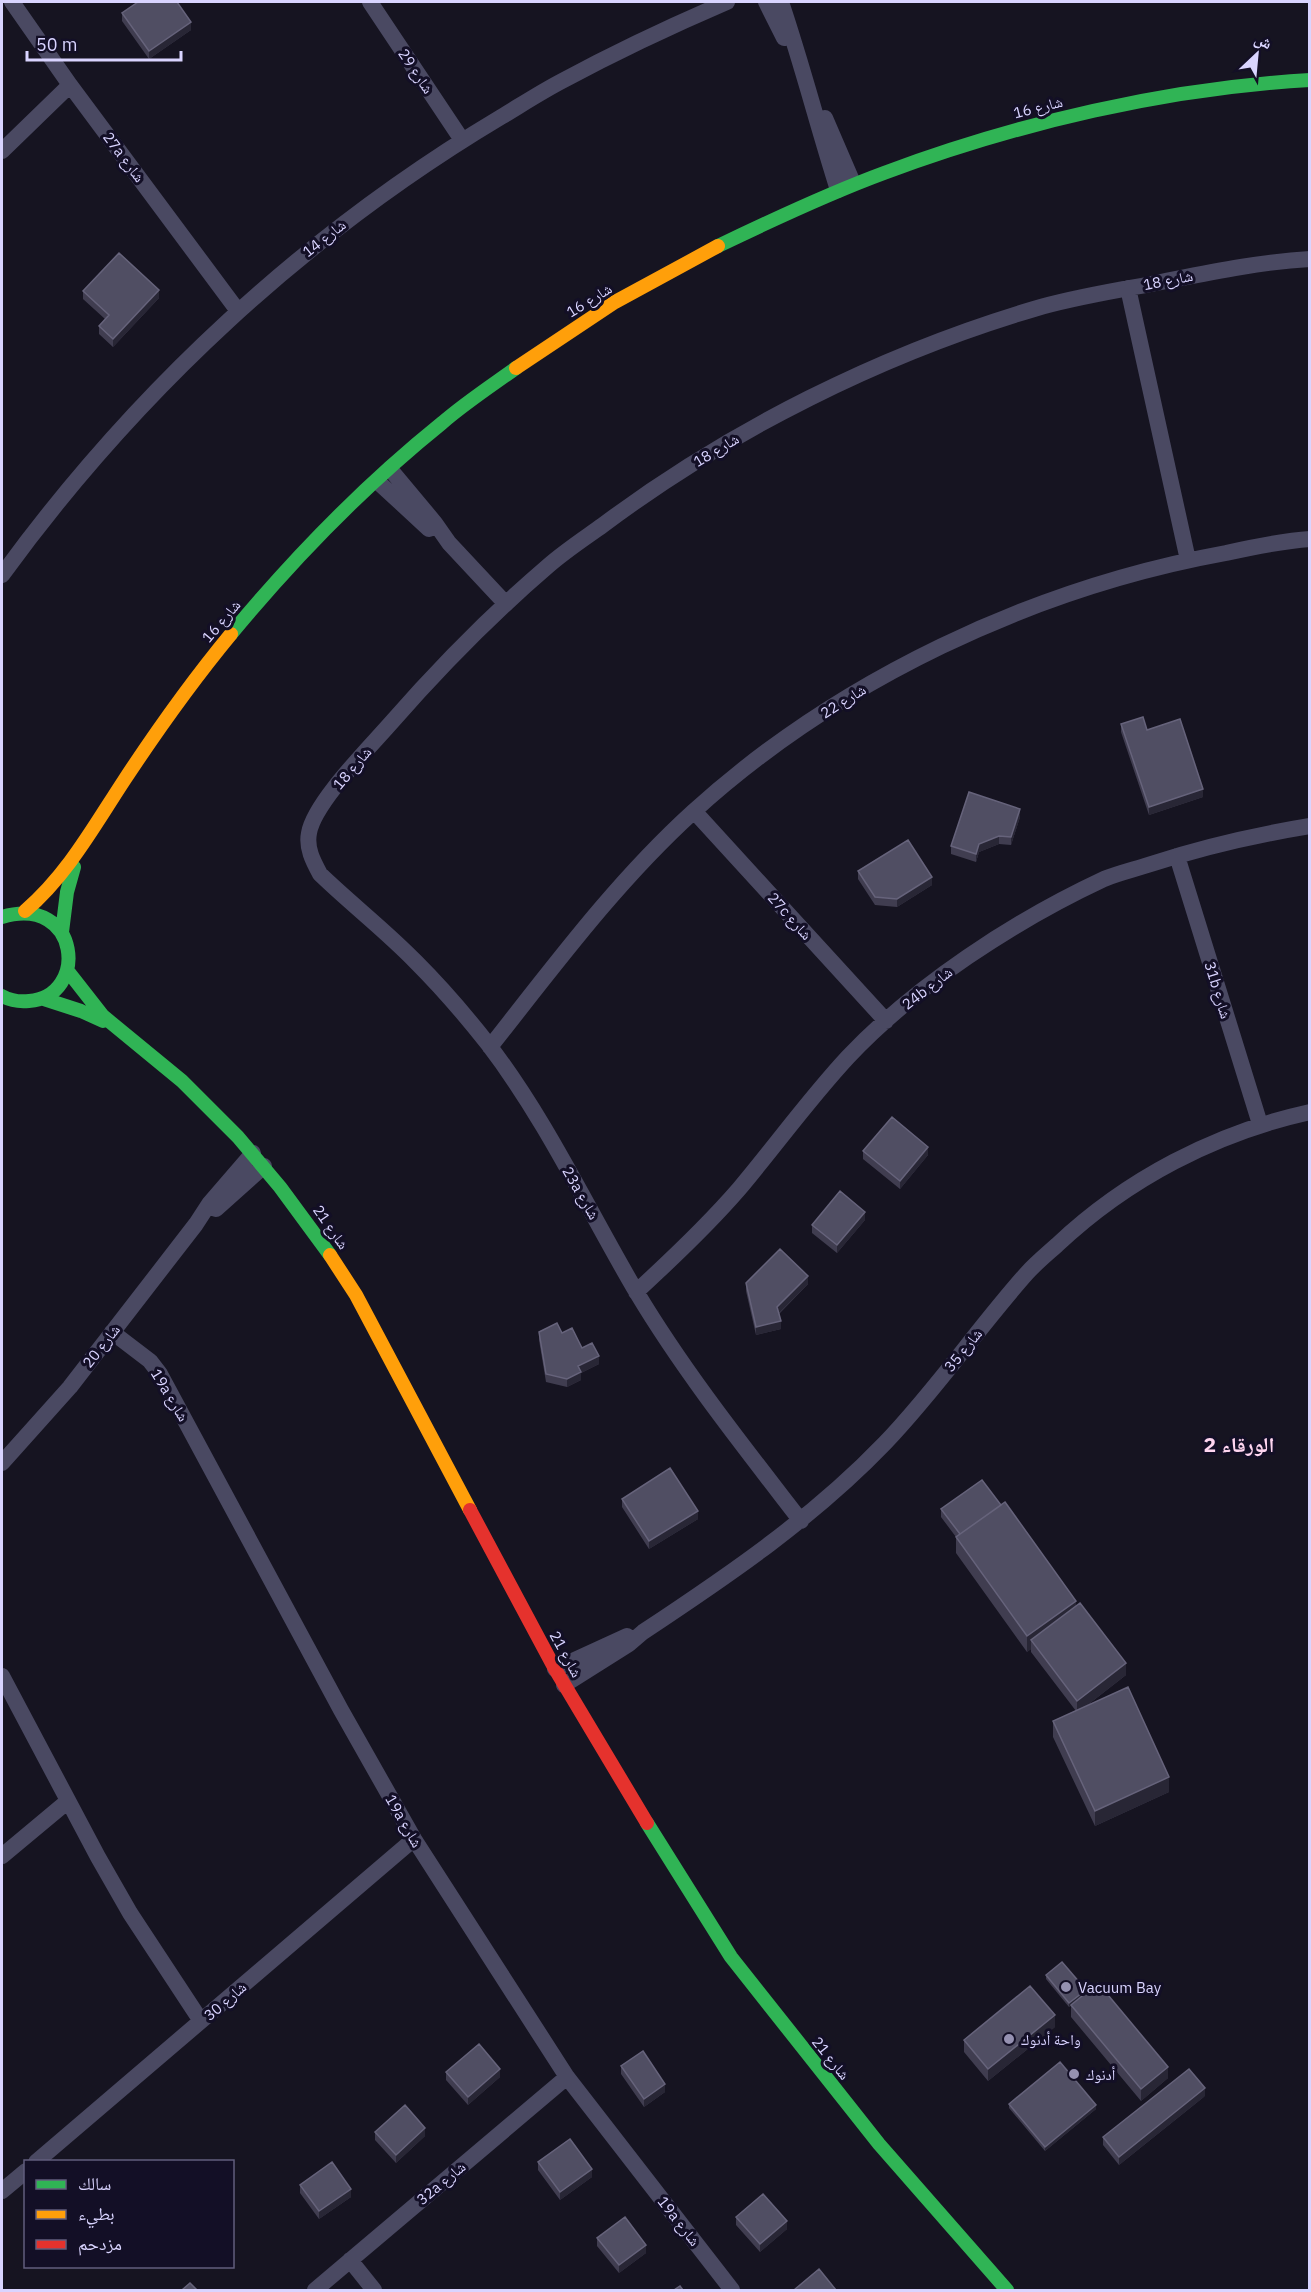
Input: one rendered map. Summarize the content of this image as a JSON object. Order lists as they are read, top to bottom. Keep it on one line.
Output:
{"streets":{"street":["شارع 29","شارع 16","27a شارع","شارع 14","شارع 18","شارع 22","27c شارع","24b شارع","31b شارع","23a شارع","شارع 21","شارع 20","شارع 35","19a شارع","شارع 30","32a شارع"]},"crossings":[["شارع 29","شارع 14"],["شارع 16","شارع 21"],["27a شارع","شارع 14"],["شارع 18","23a شارع"],["شارع 22","27c شارع"],["شارع 22","23a شارع"],["27c شارع","24b شارع"],["24b شارع","31b شارع"],["24b شارع","23a شارع"],["31b شارع","شارع 35"],["23a شارع","شارع 35"],["شارع 21","شارع 20"],["شارع 21","شارع 35"],["شارع 20","19a شارع"],["19a شارع","شارع 30"],["19a شارع","32a شارع"]],"districts":["الورقاء 2"],"places":["Vacuum Bay","واحة أدنوك","أدنوك"],"legend":["سالك","بطيء","مزدحم"],"scale_bar":"50 m","north":"top right"}
